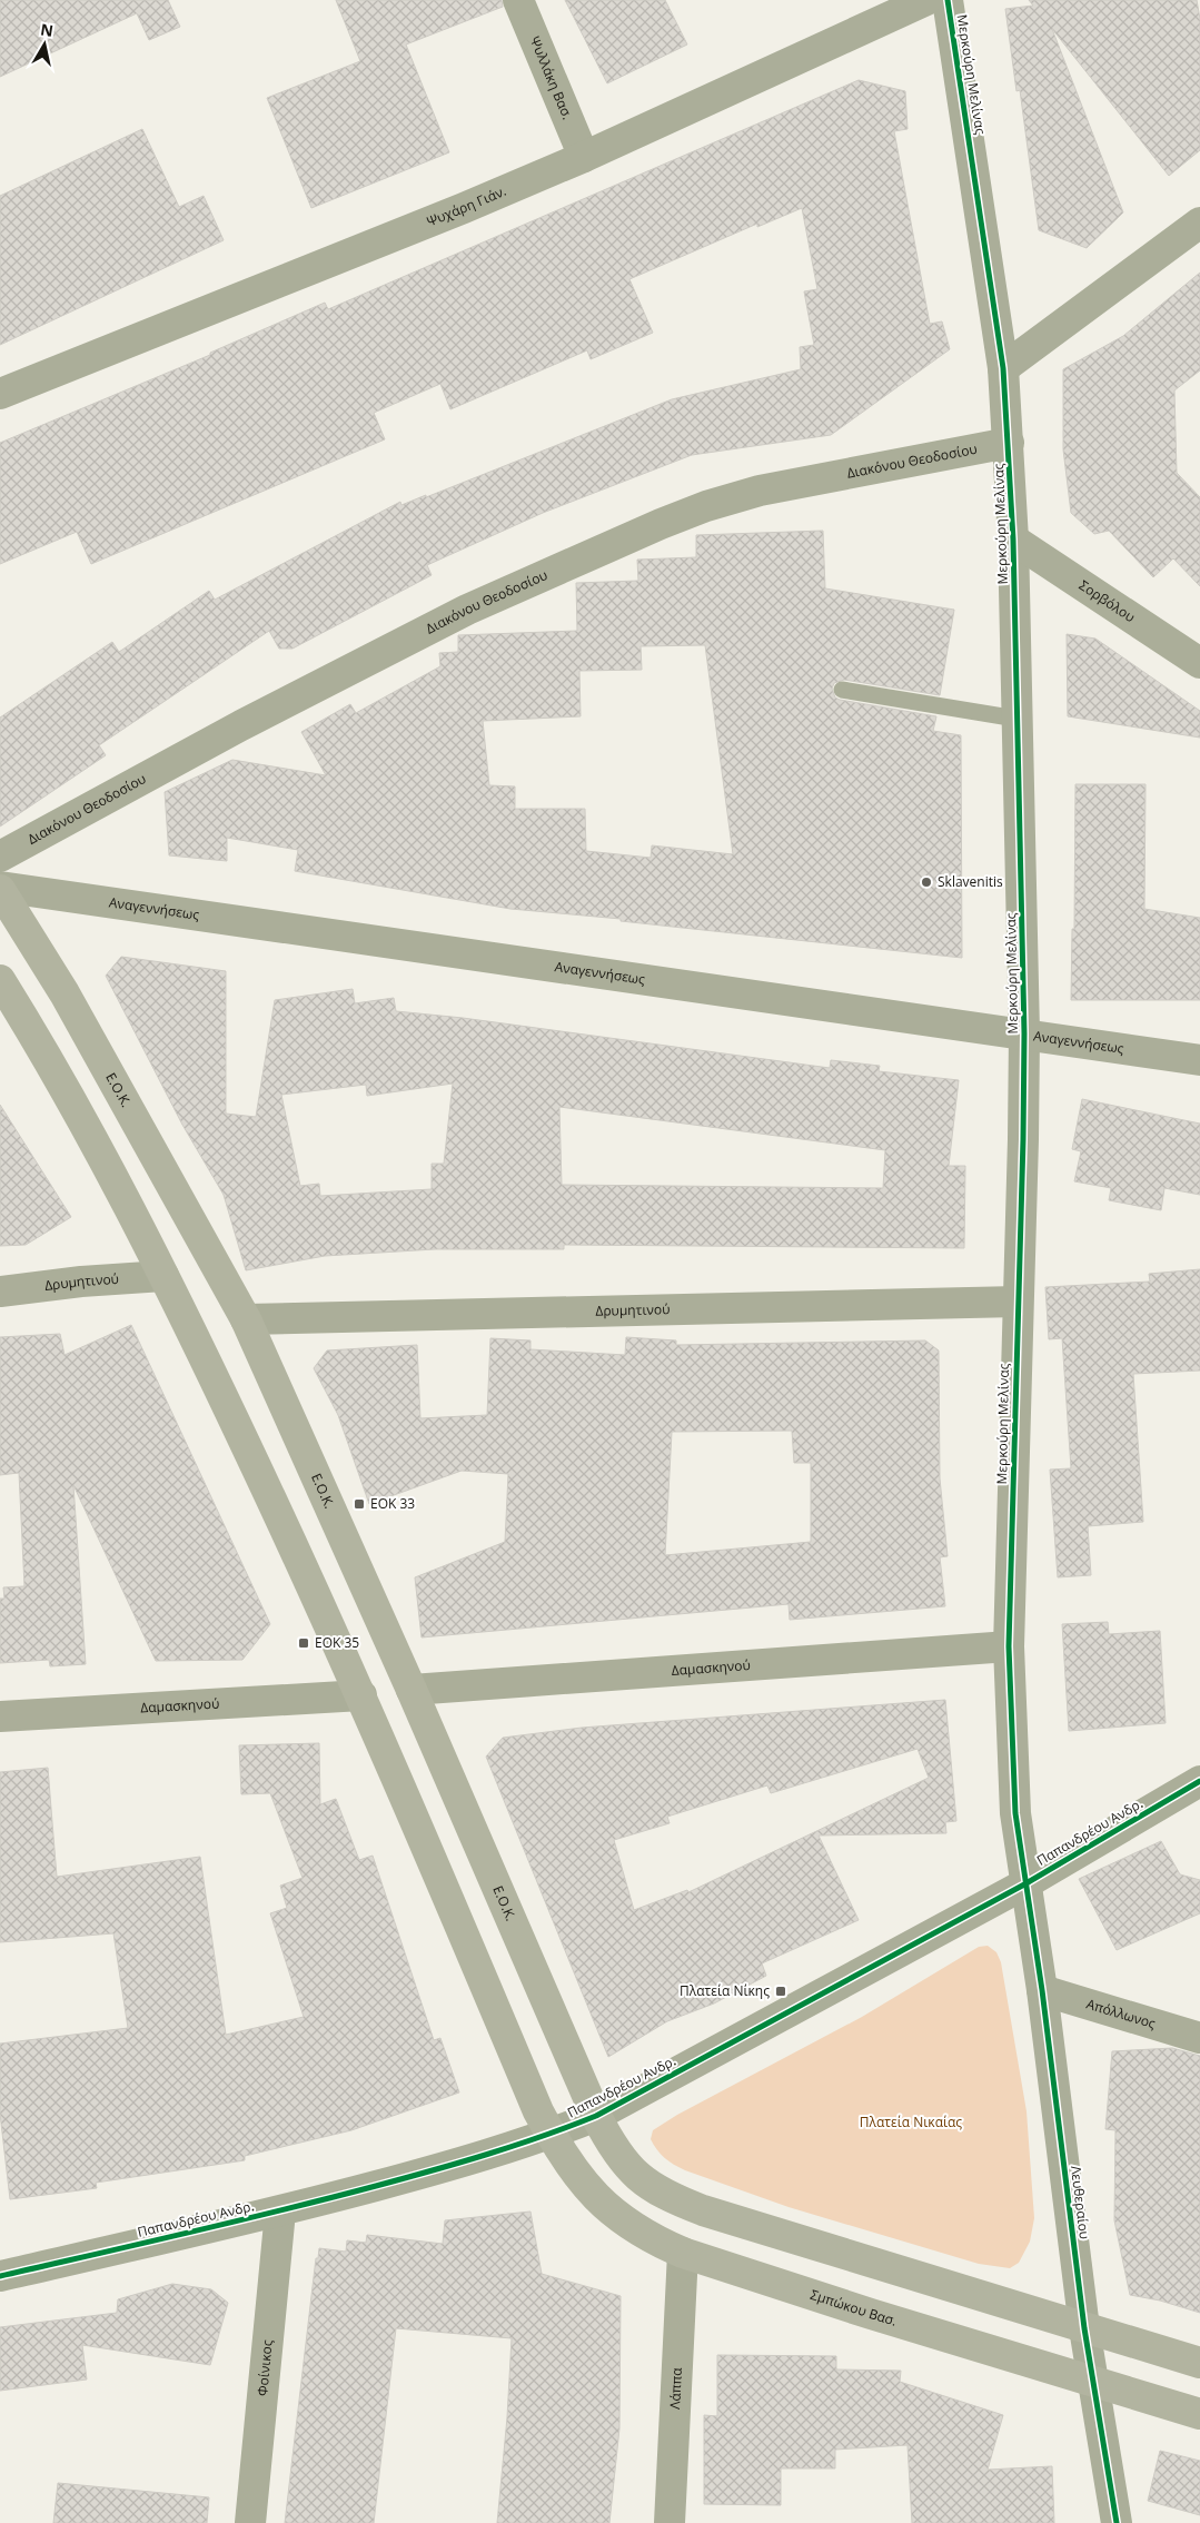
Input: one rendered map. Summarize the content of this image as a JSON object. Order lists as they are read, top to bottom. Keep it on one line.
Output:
{"streets":{"main road":["Ε.Ο.Κ.","Σμπώκου Βασ."],"street":["Μερκούρη Μελίνας","Ψυλλάκη Βασ.","Ψυχάρη Γιάν.","Διακόνου Θεοδοσίου","Σορβόλου","Αναγεννήσεως","Δρυμητινού","Δαμασκηνού","Παπανδρέου Ανδρ.","Απόλλωνος","Λευθεραίου","Φοίνικος","Λάππα"]},"crossings":[["Μερκούρη Μελίνας","Διακόνου Θεοδοσίου"],["Μερκούρη Μελίνας","Σορβόλου"],["Μερκούρη Μελίνας","Αναγεννήσεως"],["Μερκούρη Μελίνας","Δρυμητινού"],["Μερκούρη Μελίνας","Δαμασκηνού"],["Μερκούρη Μελίνας","Παπανδρέου Ανδρ."],["Μερκούρη Μελίνας","Λευθεραίου"],["Ψυλλάκη Βασ.","Ψυχάρη Γιάν."],["Αναγεννήσεως","Ε.Ο.Κ."],["Ε.Ο.Κ.","Δρυμητινού"],["Ε.Ο.Κ.","Δαμασκηνού"],["Ε.Ο.Κ.","Παπανδρέου Ανδρ."],["Παπανδρέου Ανδρ.","Λευθεραίου"],["Παπανδρέου Ανδρ.","Σμπώκου Βασ."],["Παπανδρέου Ανδρ.","Φοίνικος"],["Απόλλωνος","Λευθεραίου"],["Λευθεραίου","Σμπώκου Βασ."],["Σμπώκου Βασ.","Λάππα"]],"parks":["Πλατεία Νικαίας"],"places":{"other":["Sklavenitis"],"transit":["EOK 33","EOK 35","Πλατεία Νίκης"]},"north":"top"}
